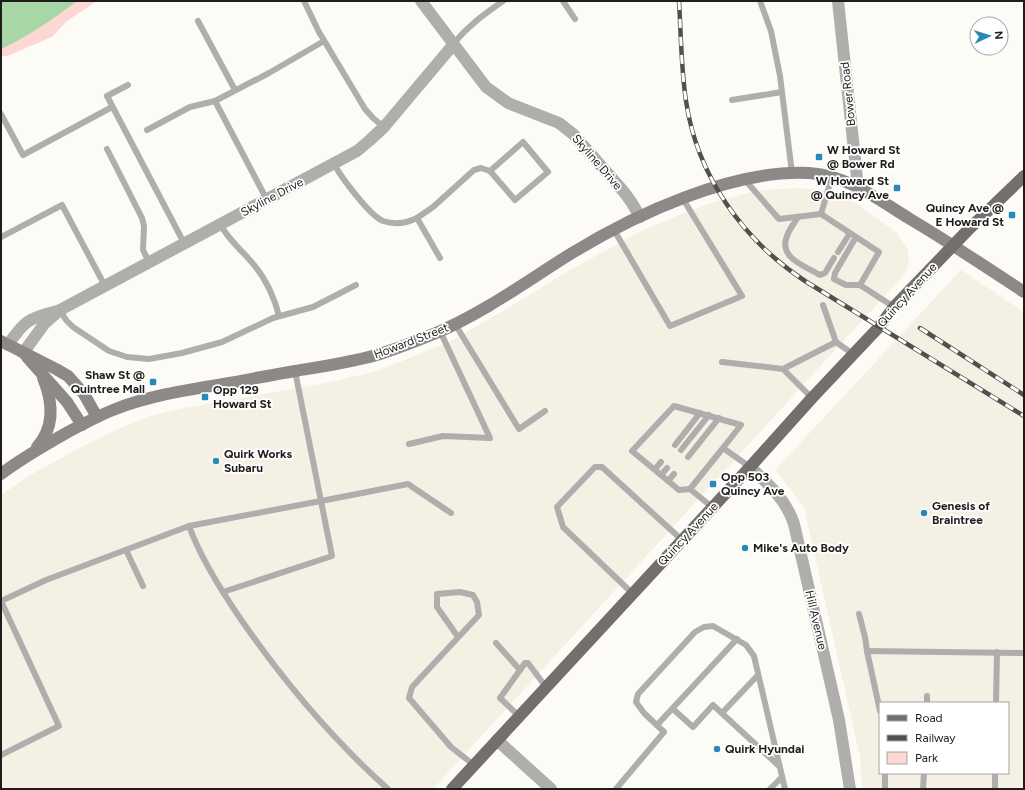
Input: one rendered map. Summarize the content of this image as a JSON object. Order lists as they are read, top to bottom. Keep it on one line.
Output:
{"streets":{"main road":["Quincy Avenue"],"street":["Bower Road","Skyline Drive","Howard Street","Hill Avenue"]},"crossings":[["Bower Road","Howard Street"],["Skyline Drive","Howard Street"],["Quincy Avenue","Howard Street"],["Quincy Avenue","Hill Avenue"]],"places":{"transit":["W Howard St @ Bower Rd","W Howard St @ Quincy Ave","Quincy Ave @ E Howard St","Shaw St @ Quintree Mall","Opp 129 Howard St","Opp 503 Quincy Ave"],"other":["Quirk Works Subaru","Genesis of Braintree","Mike's Auto Body","Quirk Hyundai"]},"legend":["Road","Railway","Park"],"north":"right"}
